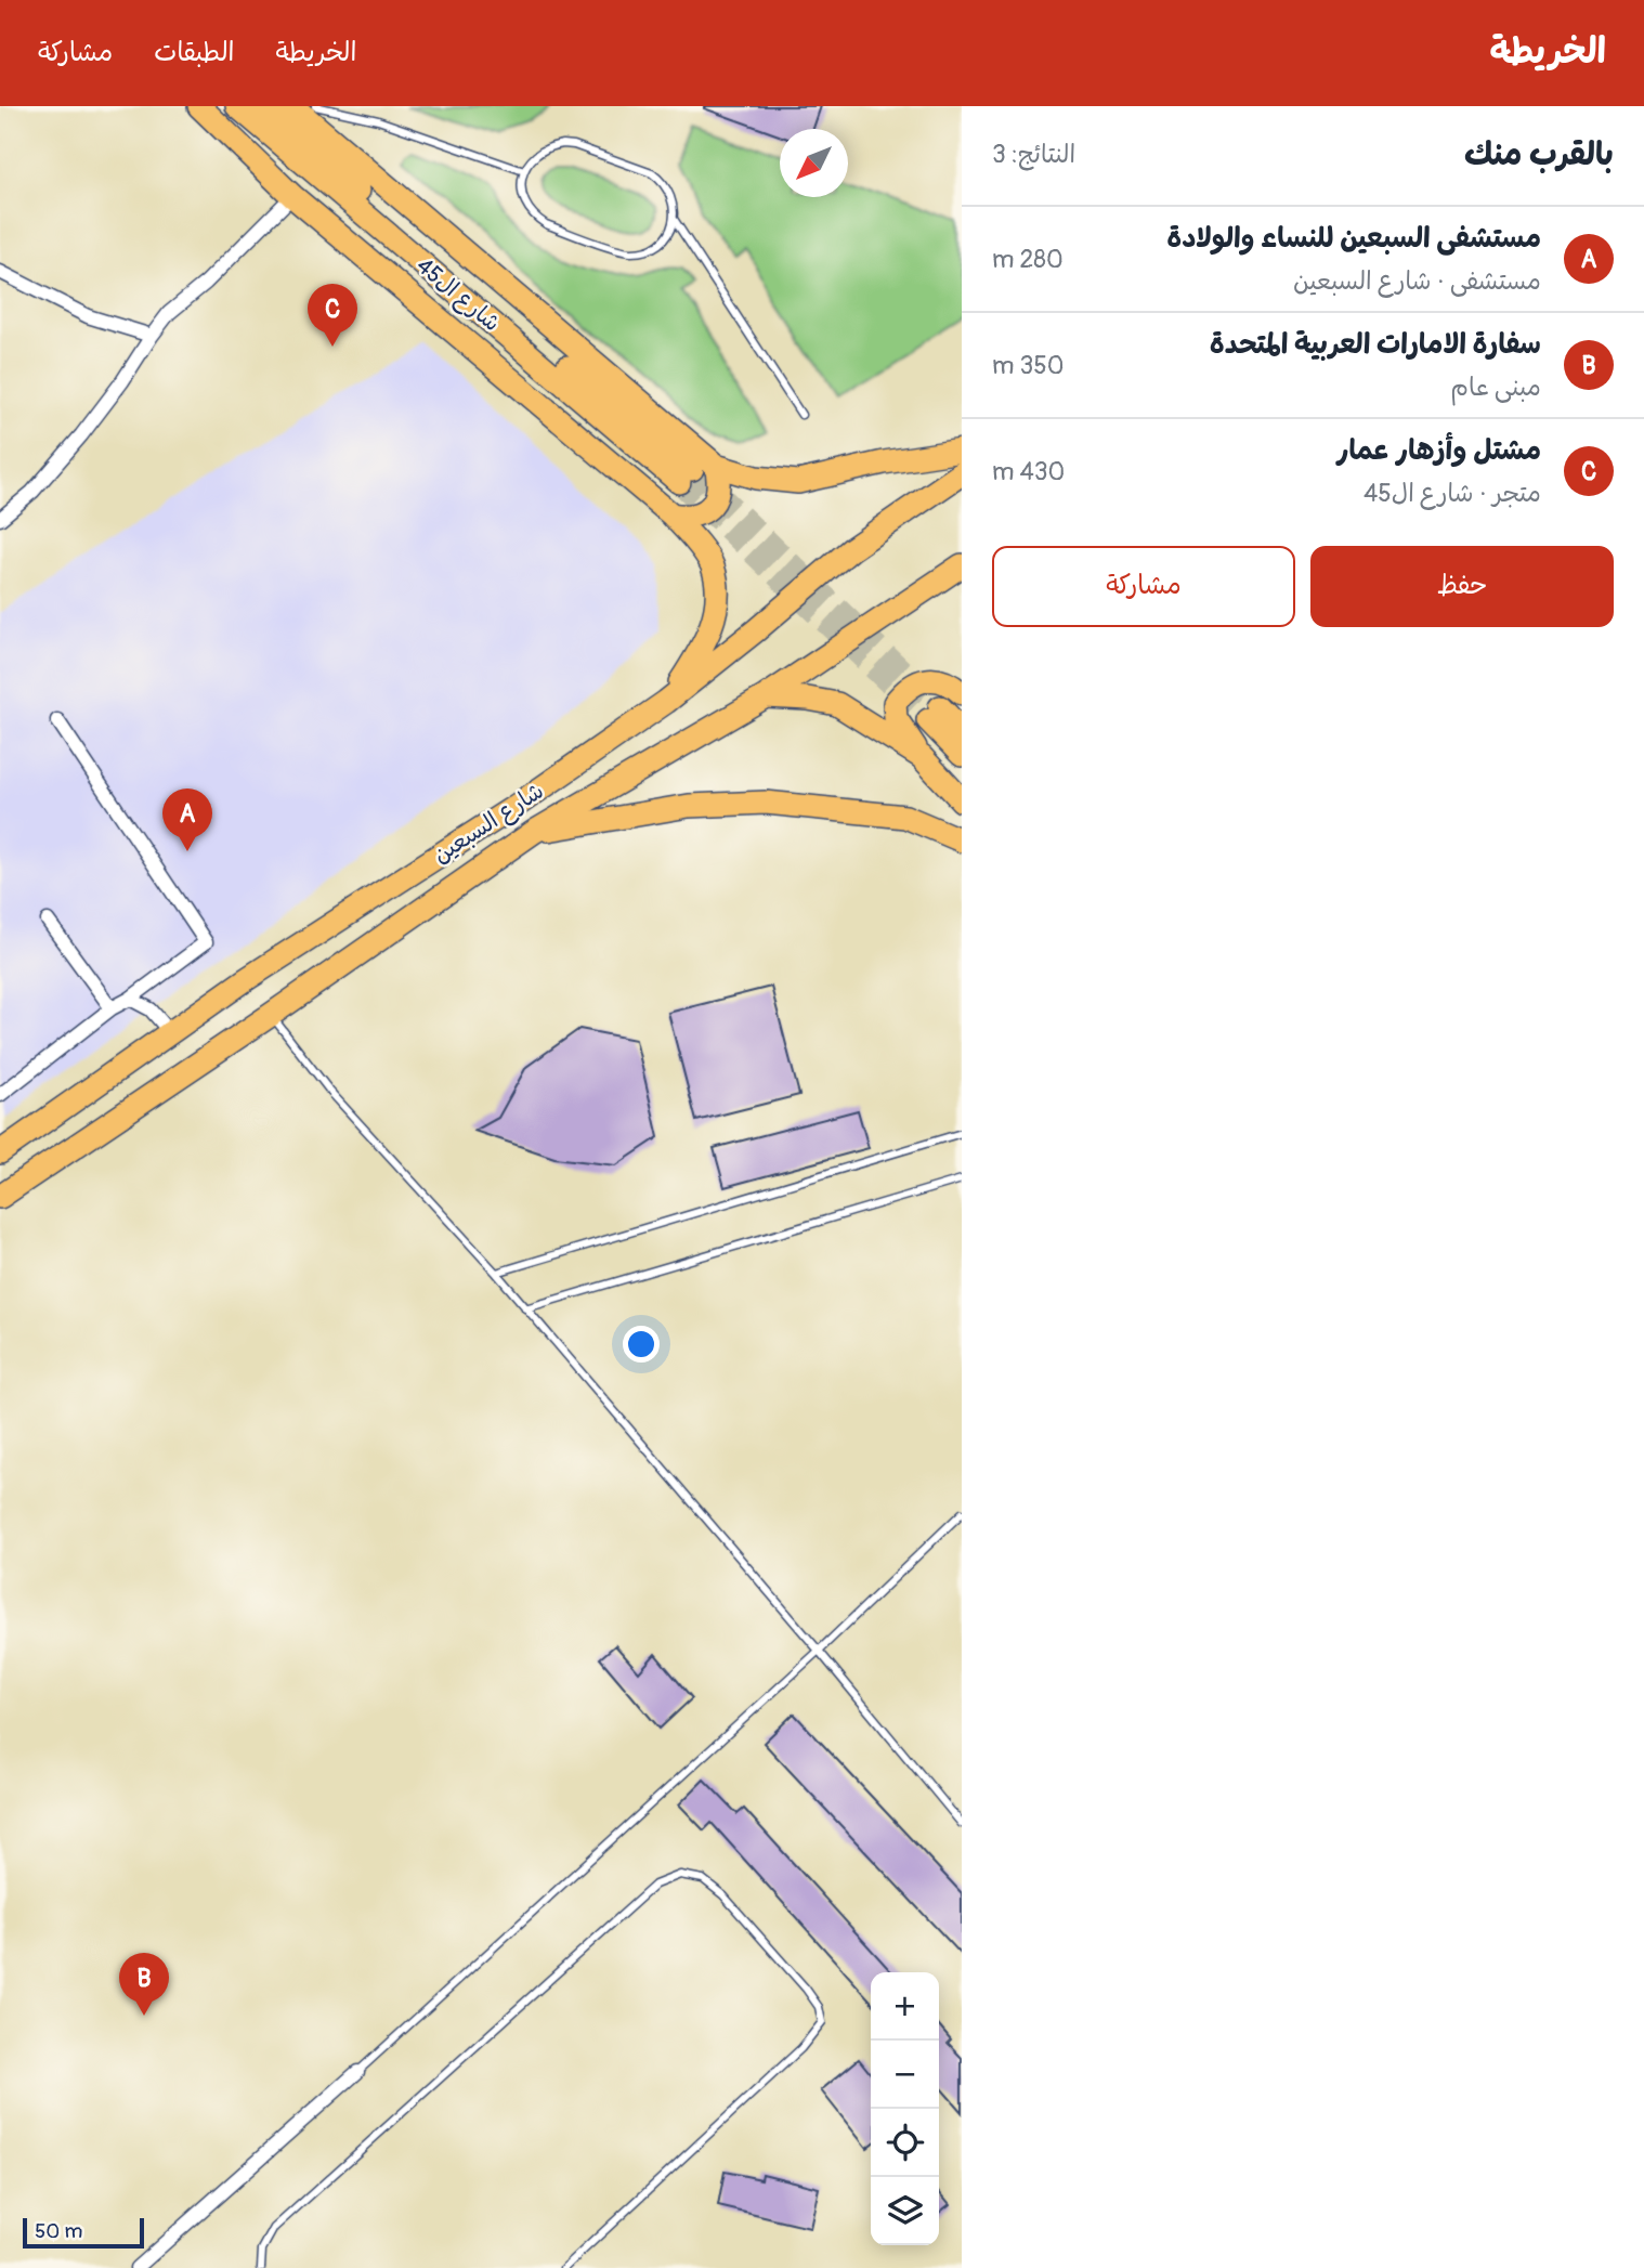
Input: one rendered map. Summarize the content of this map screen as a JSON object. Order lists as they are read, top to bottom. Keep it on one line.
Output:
{"streets":{"main road":["شارع ال45","شارع السبعين"]},"scale_bar":"50 m","north":"bottom left","page":{"header":"الخريطة","nav":["الخريطة","الطبقات","مشاركة"],"heading":["بالقرب منك","النتائج: 3"],"list":[{"mark":"A","name":"مستشفى السبعين للنساء والولادة","note":"مستشفى · شارع السبعين","value":"280 m"},{"mark":"B","name":"سفارة الامارات العربية المتحدة","note":"مبنى عام","value":"350 m"},{"mark":"C","name":"مشتل وأزهار عمار","note":"متجر · شارع ال45","value":"430 m"}],"pins":["C","A","B"],"buttons":["حفظ","مشاركة"],"map_buttons":["+","−"],"scale":"50 m"}}
